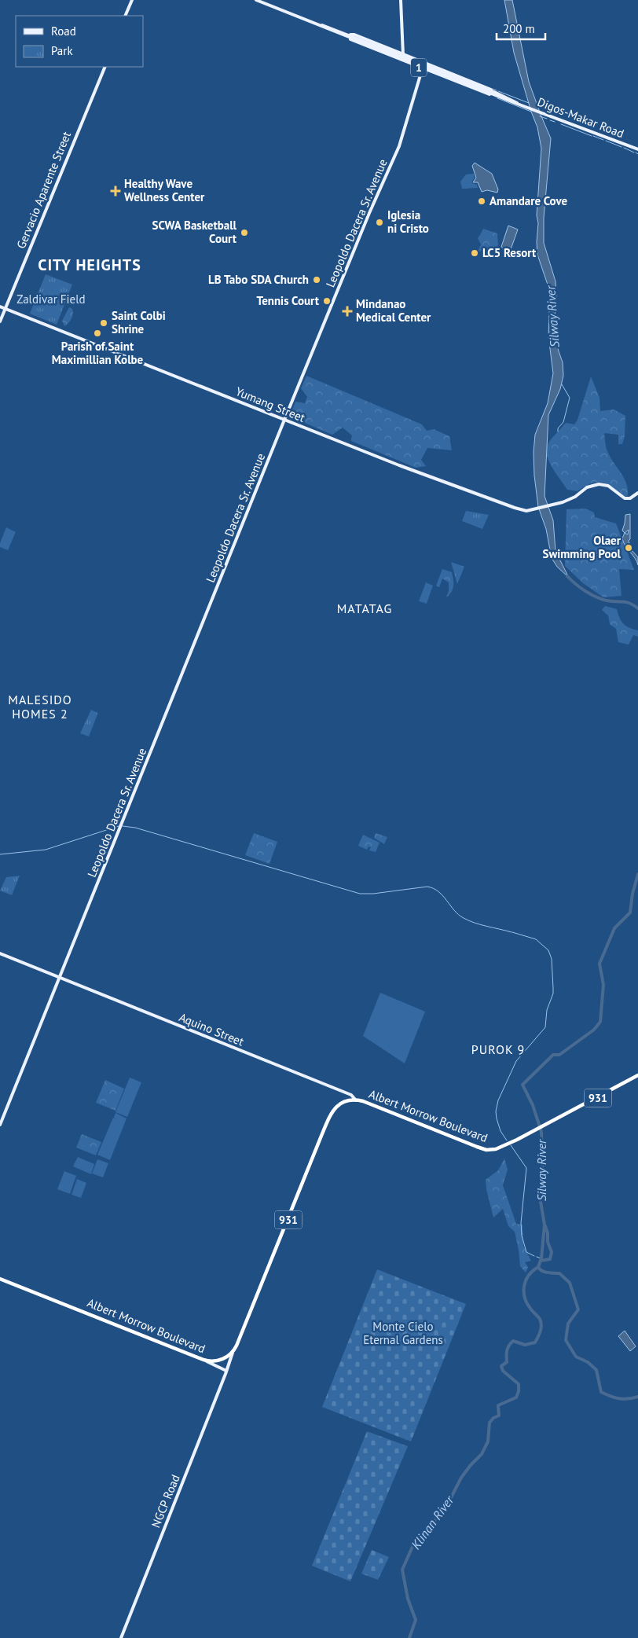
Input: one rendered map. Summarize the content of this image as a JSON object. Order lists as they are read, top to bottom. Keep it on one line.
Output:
{"streets":{"highway":["931","Albert Morrow Boulevard"],"main road":["1","Digos-Makar Road","Gervacio Aparente Street","Leopoldo Dacera Sr. Avenue","Yumang Street","Aquino Street","NGCP Road"]},"crossings":[["Digos-Makar Road","Leopoldo Dacera Sr. Avenue"],["Gervacio Aparente Street","Yumang Street"],["Leopoldo Dacera Sr. Avenue","Yumang Street"],["Leopoldo Dacera Sr. Avenue","Aquino Street"],["Aquino Street","Albert Morrow Boulevard"],["Albert Morrow Boulevard","NGCP Road"]],"districts":["CITY HEIGHTS","MATATAG","MALESIDO HOMES 2","PUROK 9"],"water":["Silway River","Klinan River"],"parks":["Zaldivar Field","Monte Cielo Eternal Gardens"],"places":{"health":["Healthy Wave Wellness Center","Mindanao Medical Center"],"other":["Amandare Cove","Iglesia ni Cristo","SCWA Basketball Court","LC5 Resort","LB Tabo SDA Church","Tennis Court","Saint Colbi Shrine","Parish of Saint Maximillian Kolbe","Olaer Swimming Pool"]},"legend":["Road","Park"],"scale_bar":"200 m"}
